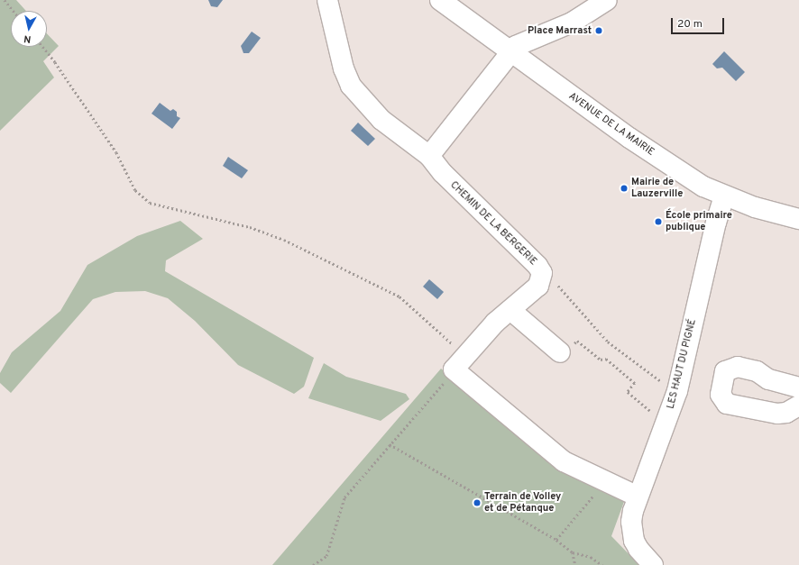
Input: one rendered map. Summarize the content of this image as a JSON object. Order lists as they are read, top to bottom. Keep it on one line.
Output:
{"streets":{"street":["AVENUE DE LA MAIRIE","CHEMIN DE LA BERGERIE","LES HAUT DU PIGNÉ"]},"crossings":[["AVENUE DE LA MAIRIE","LES HAUT DU PIGNÉ"]],"places":["Place Marrast","Mairie de Lauzerville","École primaire publique","Terrain de Volley et de Pétanque"],"scale_bar":"20 m","north":"bottom"}
